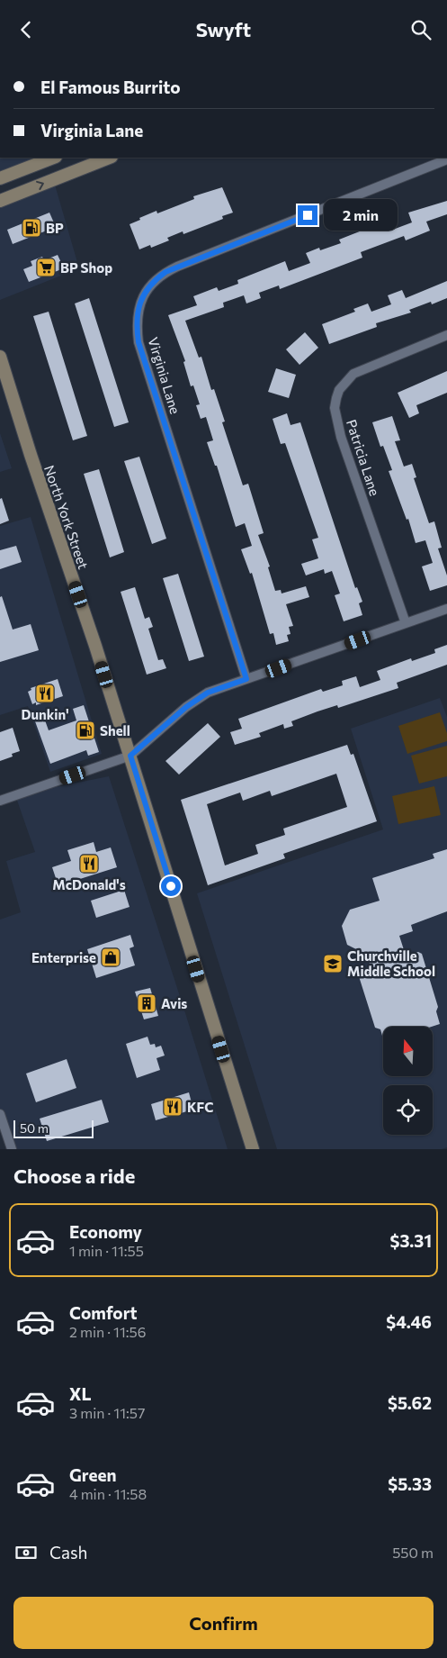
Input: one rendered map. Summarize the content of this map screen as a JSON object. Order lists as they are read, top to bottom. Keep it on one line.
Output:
{"streets":{"main road":["North York Street"],"street":["Virginia Lane","Patricia Lane"]},"places":{"fuel station":["BP","Shell"],"supermarket":["BP Shop"],"restaurant":["Dunkin'","McDonald's","KFC"],"shop":["Enterprise"],"school or university":["Churchville Middle School"],"building":["Avis"]},"scale_bar":"50 m","north":"top","page":{"header":"Swyft","banner":["El Famous Burrito","Virginia Lane"],"bubble":"2 min","scale":"50 m","heading":"Choose a ride","list":[{"name":"Economy","note":"1 min · 11:55","value":"$3.31"},{"name":"Comfort","note":"2 min · 11:56","value":"$4.46"},{"name":"XL","note":"3 min · 11:57","value":"$5.62"},{"name":"Green","note":"4 min · 11:58","value":"$5.33"}],"pay":["Cash","550 m"],"buttons":"Confirm"}}
